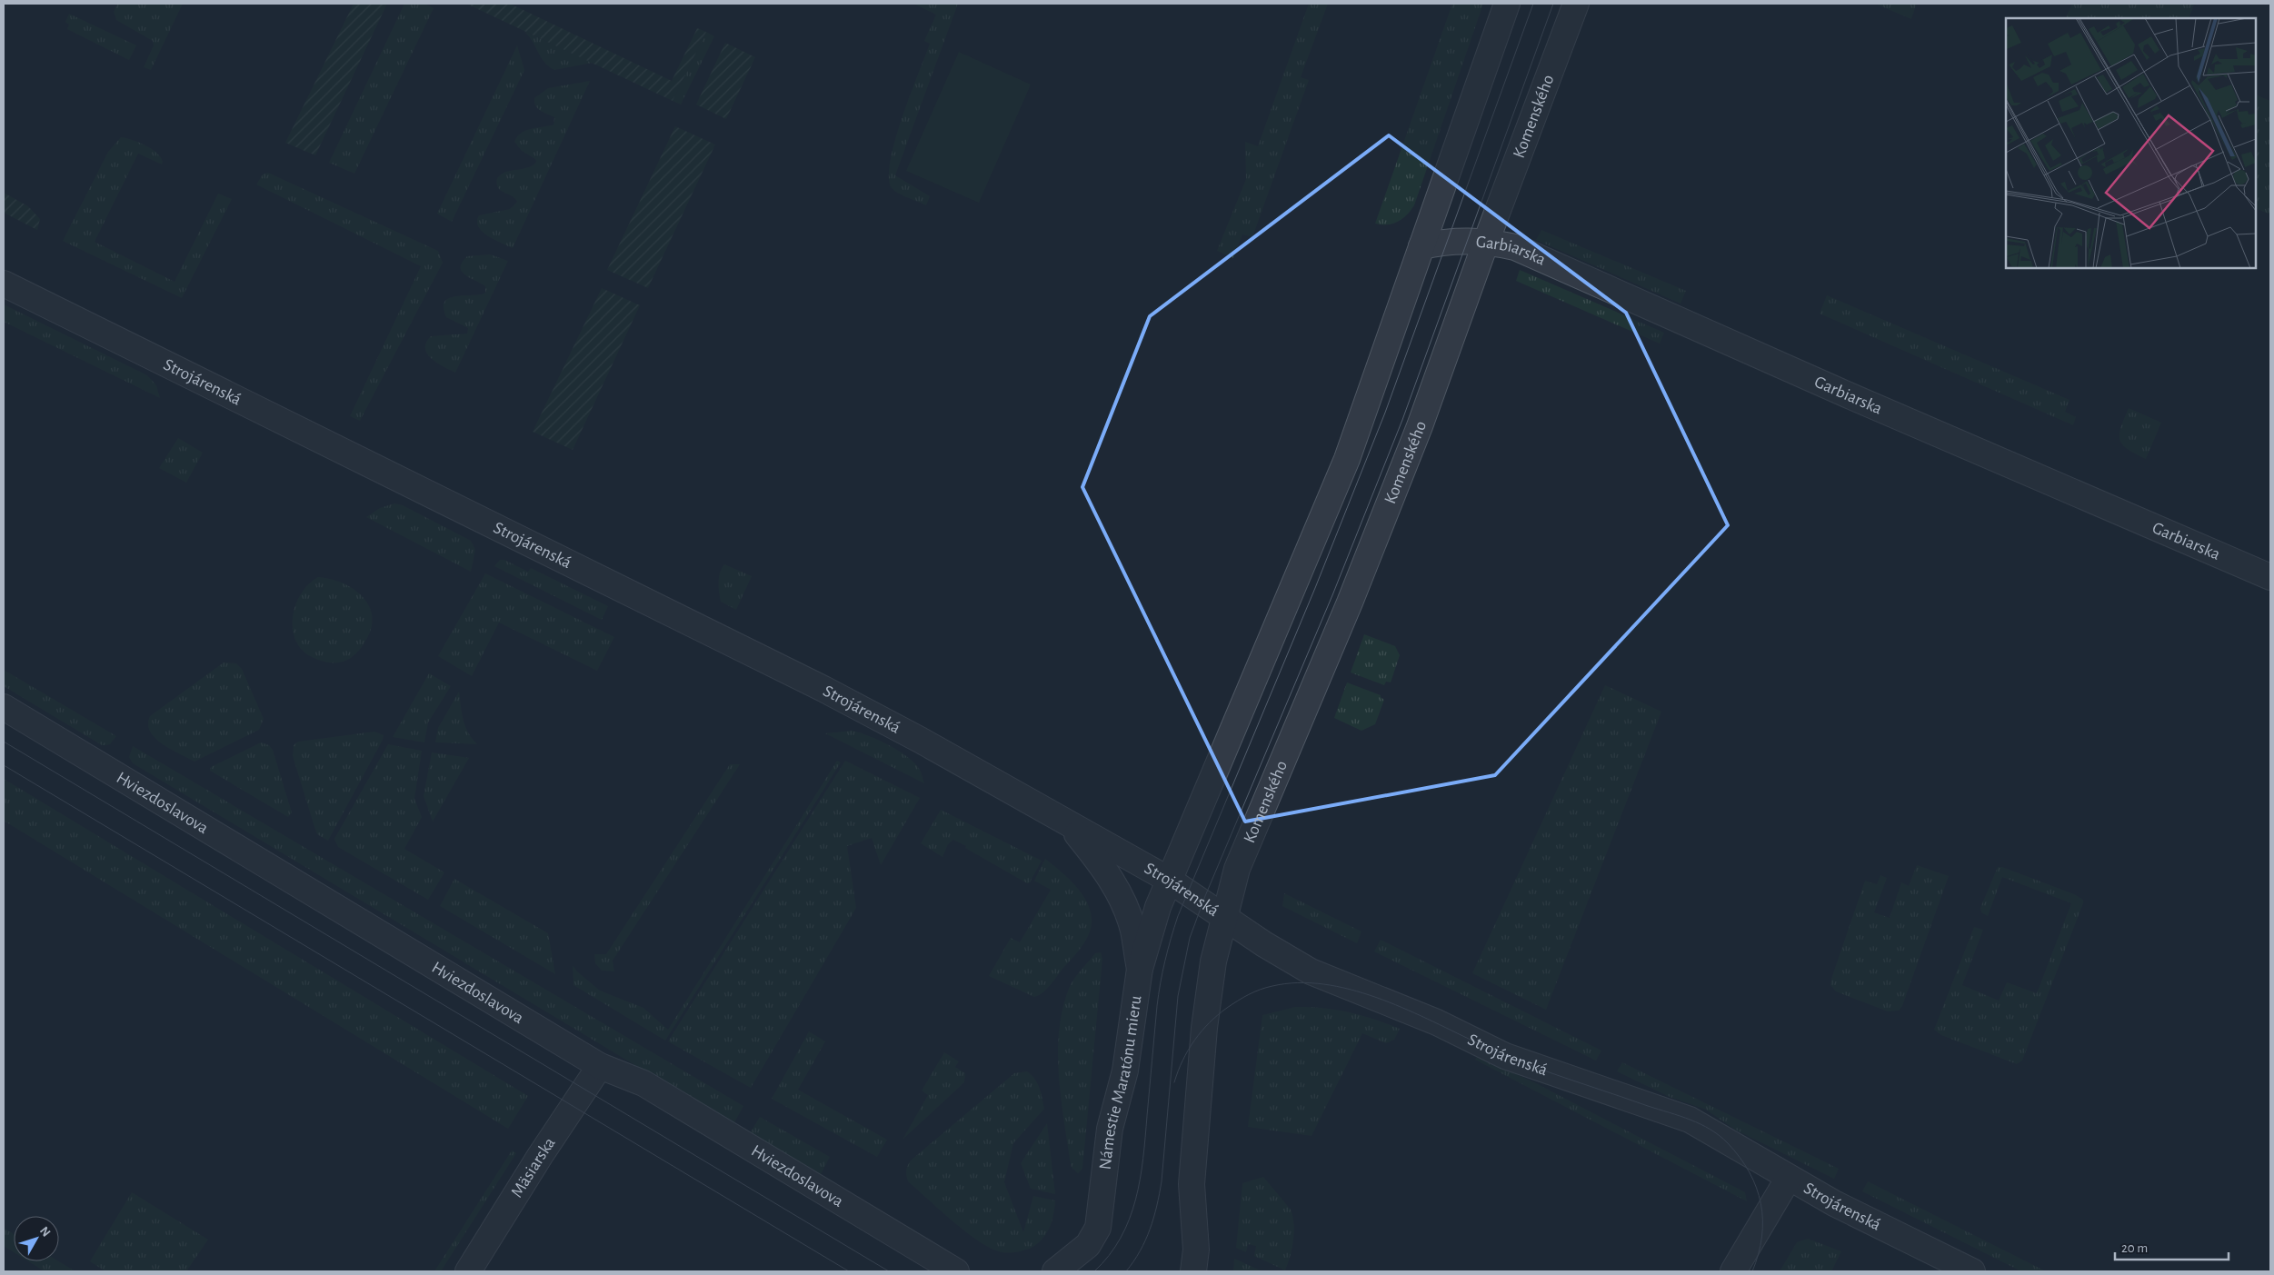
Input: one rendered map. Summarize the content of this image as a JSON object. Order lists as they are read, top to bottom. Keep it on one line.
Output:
{"streets":{"street":["Komenského","Garbiarska","Strojárenská","Hviezdoslavova","Námestie Maratónu mieru","Mäsiarska"]},"crossings":[["Komenského","Garbiarska"],["Komenského","Strojárenská"],["Strojárenská","Námestie Maratónu mieru"],["Hviezdoslavova","Mäsiarska"]],"scale_bar":"20 m","north":"top right"}
